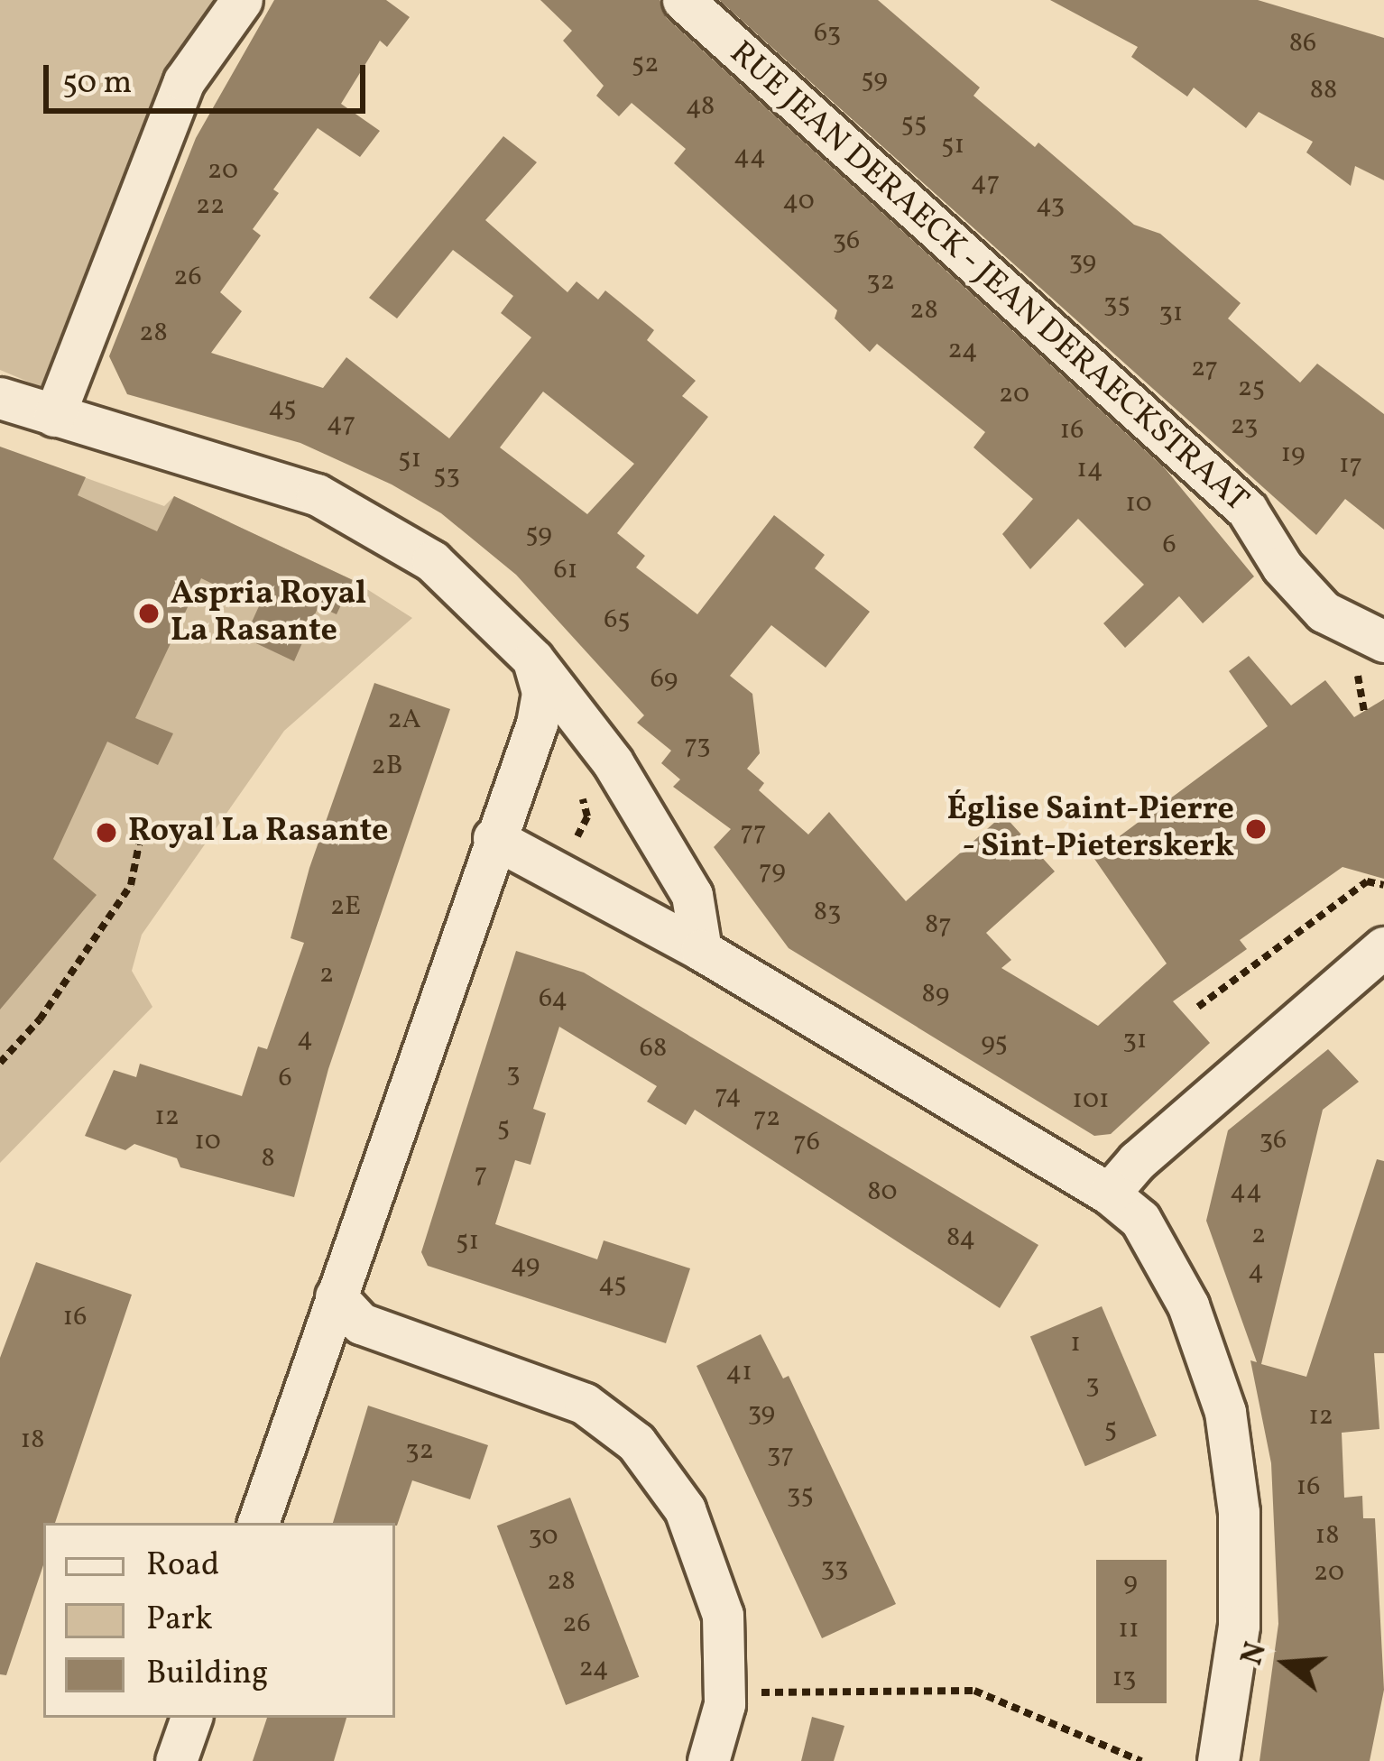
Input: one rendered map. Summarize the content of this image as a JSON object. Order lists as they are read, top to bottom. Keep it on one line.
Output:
{"streets":{"street":["RUE JEAN DERAECK - JEAN DERAECKSTRAAT"]},"places":["Aspria Royal La Rasante","Église Saint-Pierre - Sint-Pieterskerk","Royal La Rasante"],"house_numbers":["63","86","52","59","88","48","55","51","44","20","47","40","43","22","36","39","26","32","35","28","31","28","24","27","25","20","45","47","23","16","19","51","17","14","53","10","59","6","61","65","69","2A","73","2B","77","79","2E","83","87","2","89","64","4","31","95","68","3","6","74","101","12","72","5","36","10","76","8","7","44","80","2","84","51","49","4","45","16","1","41","3","39","12","5","18","32","37","16","35","18","30","33","20","28","9","26","11","24","13"],"legend":["Road","Park","Building"],"scale_bar":"50 m","north":"left"}
